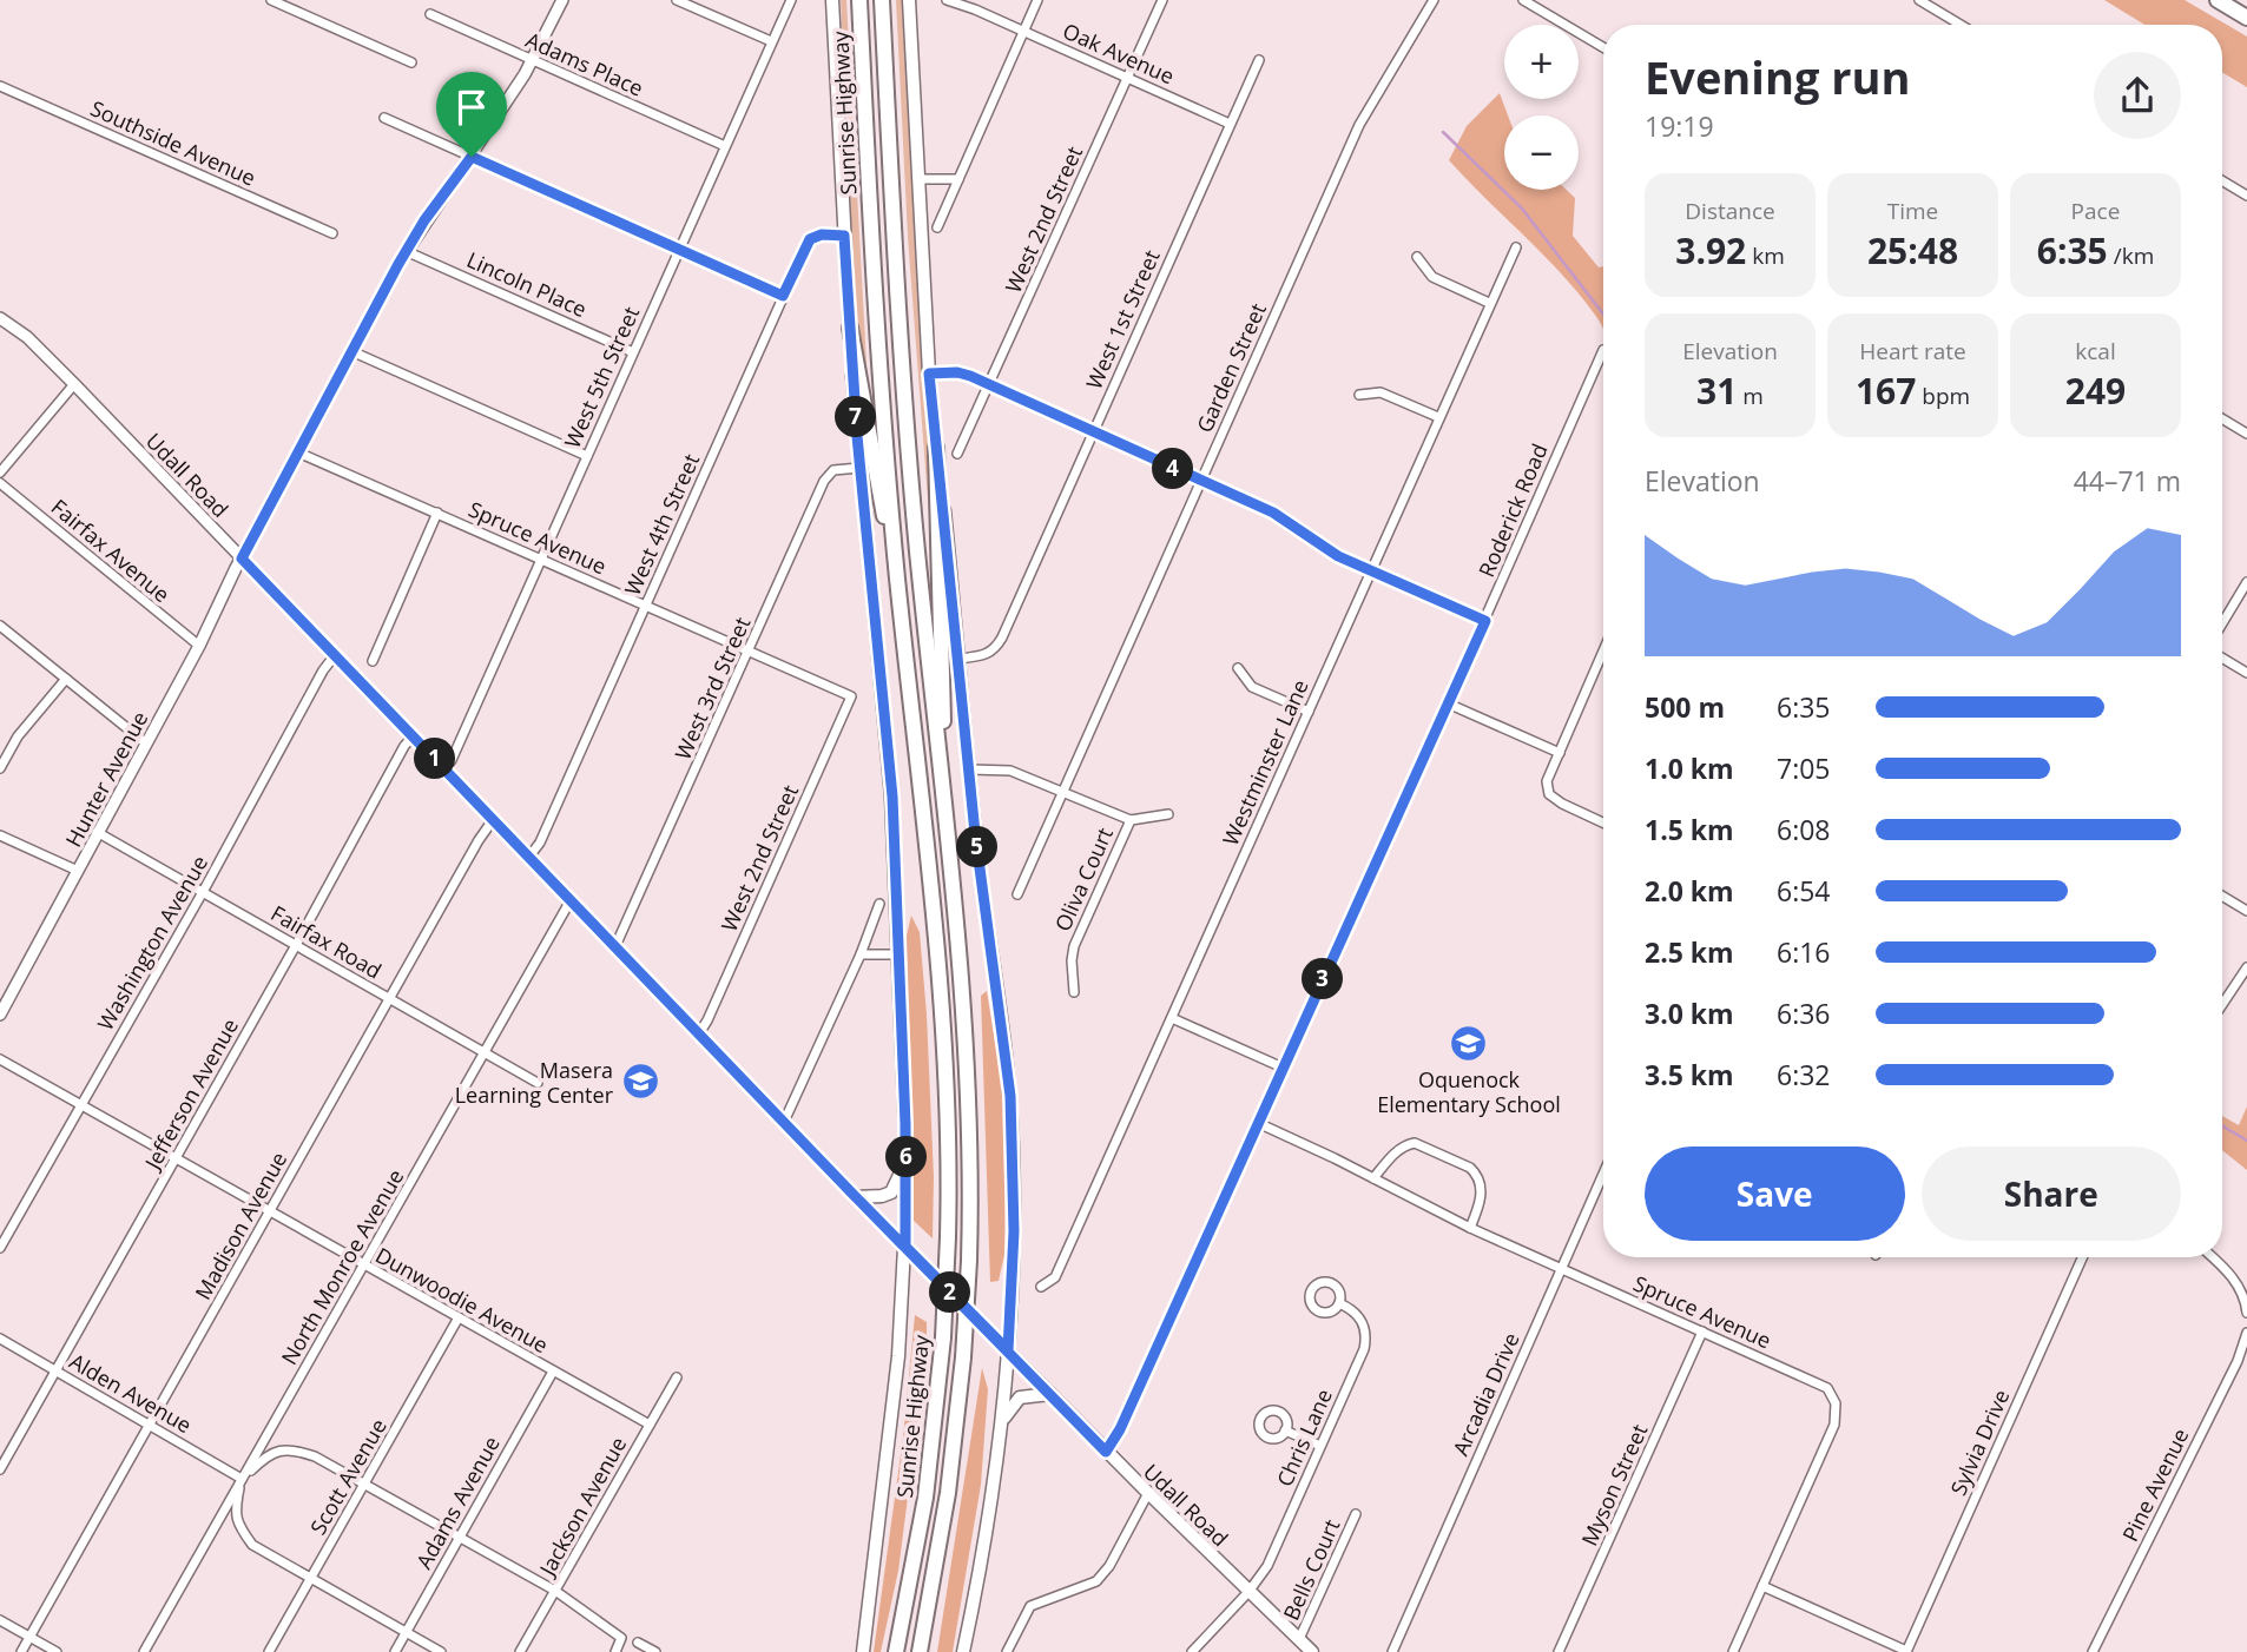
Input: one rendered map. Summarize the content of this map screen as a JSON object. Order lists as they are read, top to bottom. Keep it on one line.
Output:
{"streets":{"highway":["Sunrise Highway"],"main road":["Udall Road"],"street":["Oak Avenue","Adams Place","Southside Avenue","West 2nd Street","Lincoln Place","West 1st Street","Garden Street","West 5th Street","Roderick Road","West 4th Street","Spruce Avenue","Fairfax Avenue","West 3rd Street","Westminster Lane","Hunter Avenue","Oliva Court","Fairfax Road","Washington Avenue","Jefferson Avenue","Madison Avenue","North Monroe Avenue","Dunwoodie Avenue","Alden Avenue","Arcadia Drive","Chris Lane","Sylvia Drive","Scott Avenue","Myson Street","Pine Avenue","Adams Avenue","Jackson Avenue","Bells Court"]},"crossings":[["Oak Avenue","West 2nd Street"],["Oak Avenue","West 1st Street"],["Adams Place","West 5th Street"],["Adams Place","Hunter Avenue"],["Sunrise Highway","Udall Road"],["Sunrise Highway","West 4th Street"],["Sunrise Highway","West 3rd Street"],["West 2nd Street","Udall Road"],["West 2nd Street","Spruce Avenue"],["Lincoln Place","West 5th Street"],["Lincoln Place","Hunter Avenue"],["West 5th Street","Udall Road"],["West 5th Street","Spruce Avenue"],["Udall Road","Roderick Road"],["Udall Road","West 4th Street"],["Udall Road","West 3rd Street"],["Udall Road","Hunter Avenue"],["Udall Road","Washington Avenue"],["Udall Road","Jefferson Avenue"],["Udall Road","Madison Avenue"],["Udall Road","North Monroe Avenue"],["Udall Road","Chris Lane"],["Udall Road","Bells Court"],["Roderick Road","Spruce Avenue"],["West 4th Street","Spruce Avenue"],["Spruce Avenue","West 3rd Street"],["Spruce Avenue","Hunter Avenue"],["Spruce Avenue","Arcadia Drive"],["Spruce Avenue","Myson Street"],["Fairfax Avenue","Hunter Avenue"],["Hunter Avenue","Fairfax Road"],["Fairfax Road","Washington Avenue"],["Fairfax Road","Jefferson Avenue"],["Fairfax Road","Madison Avenue"],["Fairfax Road","North Monroe Avenue"],["Washington Avenue","Dunwoodie Avenue"],["Jefferson Avenue","Dunwoodie Avenue"],["Jefferson Avenue","Alden Avenue"],["Madison Avenue","Dunwoodie Avenue"],["Madison Avenue","Alden Avenue"],["North Monroe Avenue","Dunwoodie Avenue"],["North Monroe Avenue","Alden Avenue"],["North Monroe Avenue","Scott Avenue"],["Dunwoodie Avenue","Scott Avenue"],["Dunwoodie Avenue","Adams Avenue"],["Dunwoodie Avenue","Jackson Avenue"],["Alden Avenue","Scott Avenue"]],"places":{"school or university":["Oquenock Elementary School","Masera Learning Center"]},"page":{"map_buttons":["+","−"],"heading":["Evening run","19:19"],"stats":[["Distance","3.92 km"],["Time","25:48"],["Pace","6:35 /km"],["Elevation","31 m"],["Heart rate","167 bpm"],["kcal","249"]],"pins":["7","4","1","5","3","6","2"],"chart":["Elevation","44–71 m"],"list":[{"name":"500 m","note":"6:35"},{"name":"1.0 km","note":"7:05"},{"name":"1.5 km","note":"6:08"},{"name":"2.0 km","note":"6:54"},{"name":"2.5 km","note":"6:16"},{"name":"3.0 km","note":"6:36"},{"name":"3.5 km","note":"6:32"}],"buttons":["Save","Share"]}}
